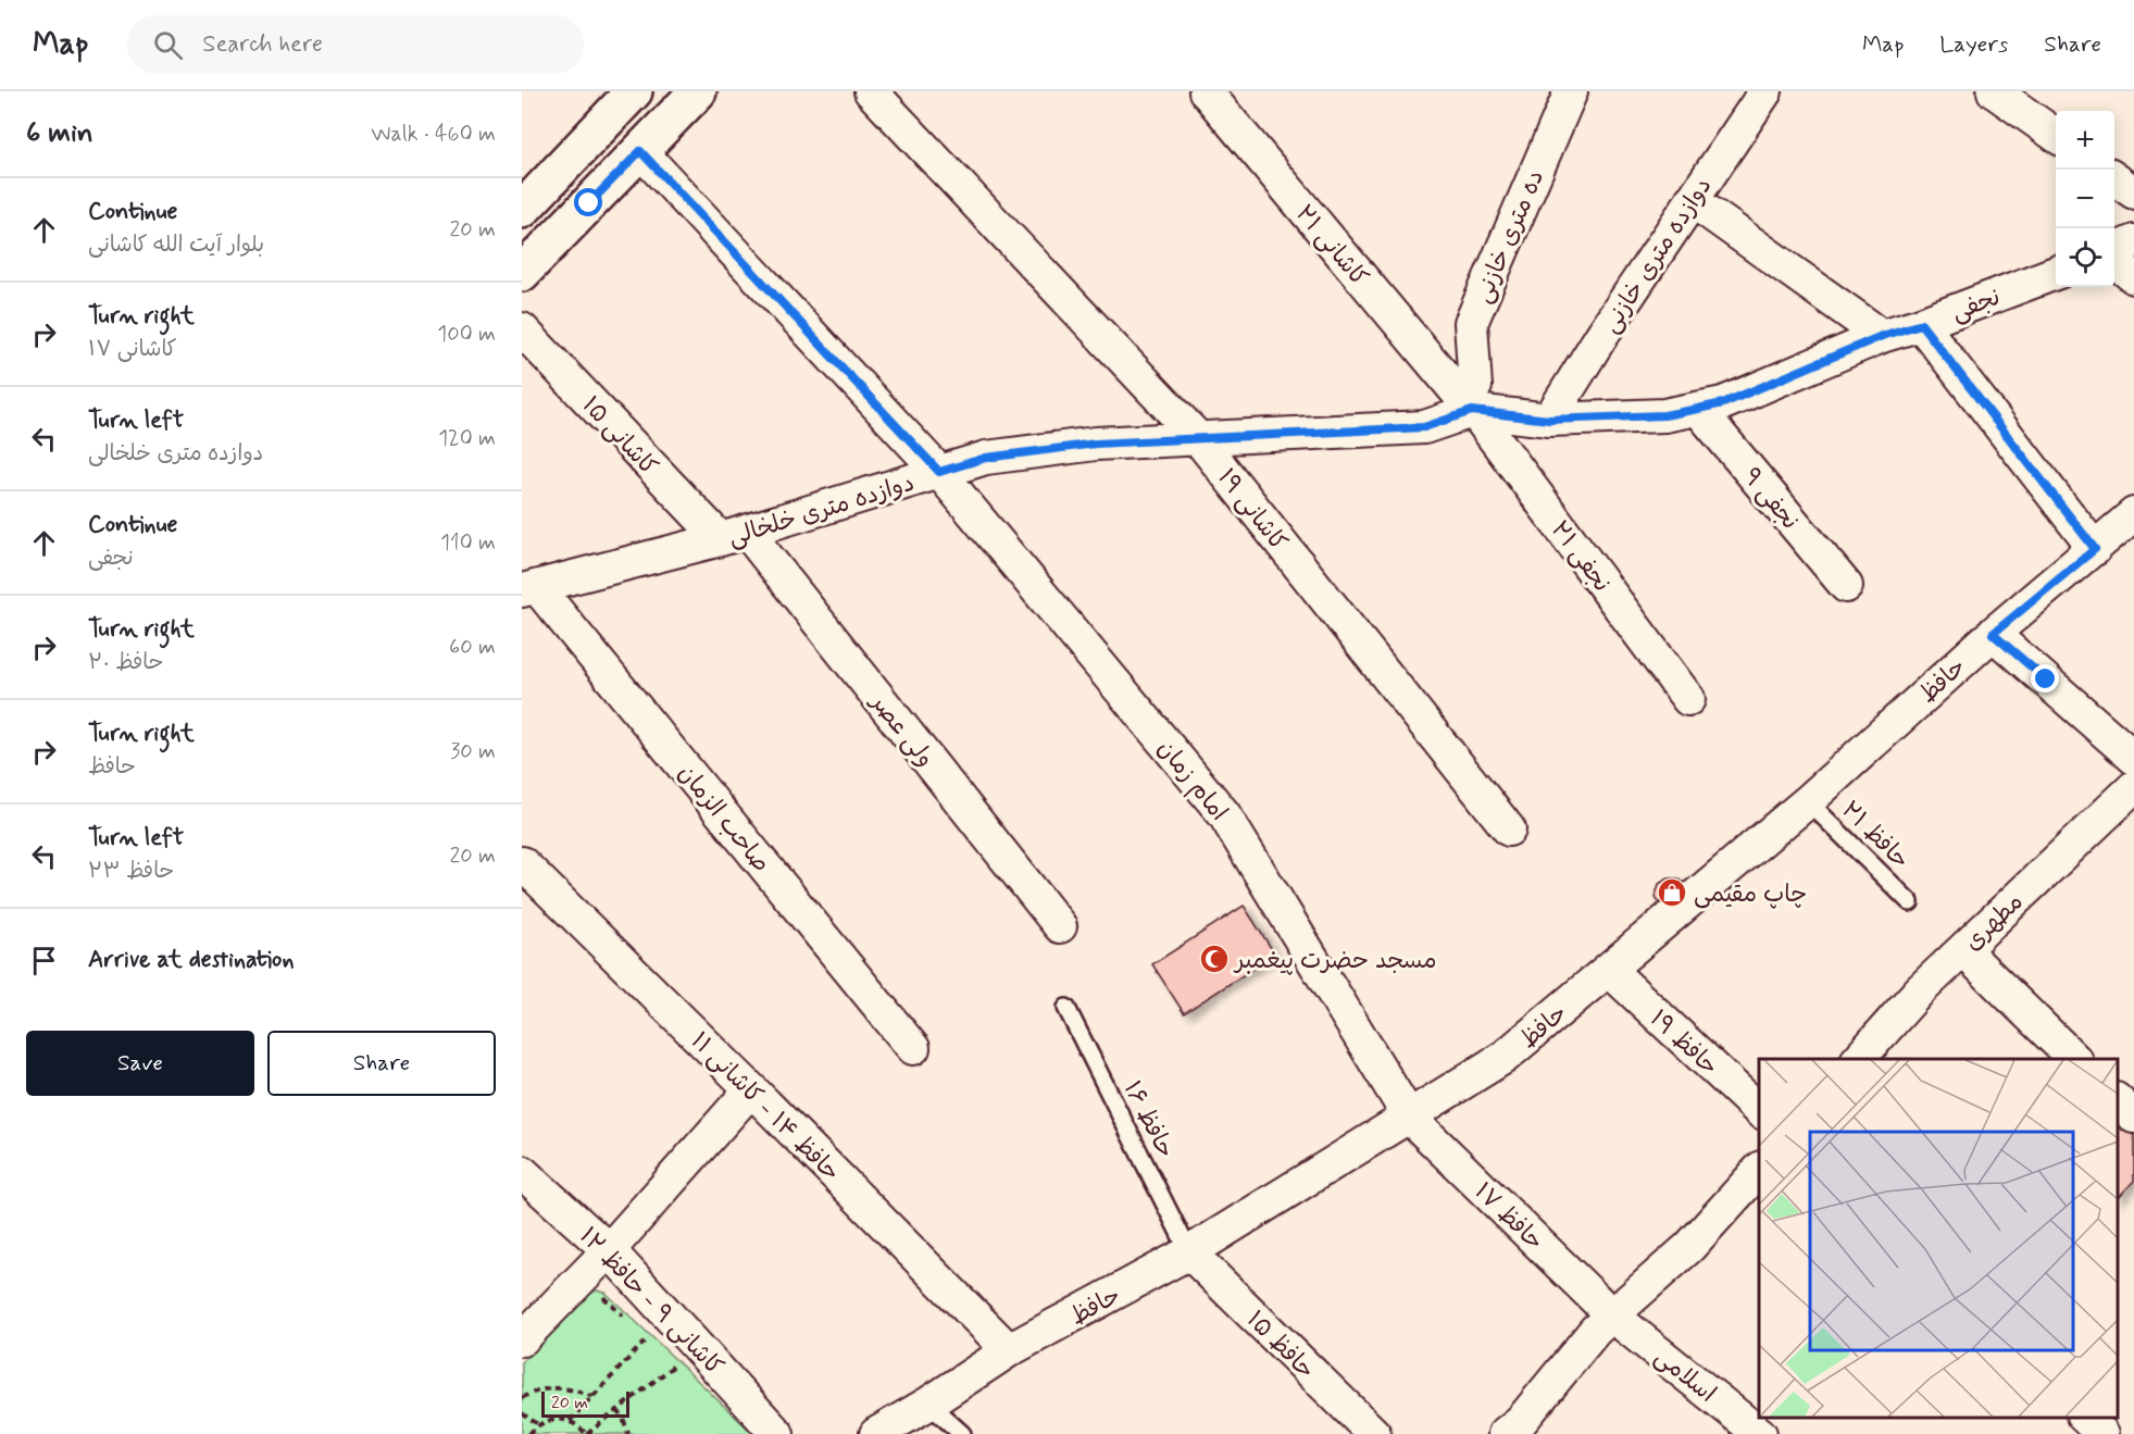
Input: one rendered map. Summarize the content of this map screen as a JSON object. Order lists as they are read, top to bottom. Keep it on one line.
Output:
{"streets":{"street":["ده متری خازنی","کاشانی ۲۱","دوازده متری خازنی","نجفی","کاشانی ۱۵","نجفی ۹","دوازده متری خلخالی","کاشانی ۱۹","نجفی ۲۱","حافظ","ولی عصر","امام زمان","صاحب الزمان","مطهری","حافظ ۱۹","حافظ ۱۴ - کاشانی ۱۱","حافظ ۱۷","کاشانی ۹ - حافظ ۱۲","حافظ ۱۵","اسلامی"],"lane":["حافظ ۲۱","حافظ ۱۶"]},"crossings":[["ده متری خازنی","کاشانی ۲۱"],["ده متری خازنی","نجفی"],["ده متری خازنی","دوازده متری خلخالی"],["ده متری خازنی","نجفی ۲۱"],["کاشانی ۲۱","نجفی"],["کاشانی ۲۱","دوازده متری خلخالی"],["کاشانی ۲۱","نجفی ۲۱"],["دوازده متری خازنی","نجفی"],["نجفی","نجفی ۹"],["نجفی","دوازده متری خلخالی"],["نجفی","نجفی ۲۱"],["کاشانی ۱۵","دوازده متری خلخالی"],["کاشانی ۱۵","ولی عصر"],["دوازده متری خلخالی","کاشانی ۱۹"],["دوازده متری خلخالی","نجفی ۲۱"],["دوازده متری خلخالی","ولی عصر"],["دوازده متری خلخالی","امام زمان"],["دوازده متری خلخالی","صاحب الزمان"],["حافظ","امام زمان"],["حافظ","حافظ ۲۱"],["حافظ","حافظ ۱۹"],["حافظ","حافظ ۱۴ - کاشانی ۱۱"],["حافظ","حافظ ۱۶"],["حافظ","حافظ ۱۷"],["حافظ","حافظ ۱۵"],["امام زمان","حافظ ۱۷"],["حافظ ۱۶","حافظ ۱۵"],["حافظ ۱۷","اسلامی"]],"places":{"shop":["چاپ مقیمی"],"mosque":["مسجد حضرت پیغمبر"]},"scale_bar":"20 m","page":{"header":"Map","search":"Search here","nav":["Map","Layers","Share"],"heading":["6 min","Walk · 460 m"],"map_buttons":["+","−"],"list":[["Continue","بلوار آیت الله کاشانی","20 m"],["Turn right","کاشانی ۱۷","100 m"],["Turn left","دوازده متری خلخالی","120 m"],["Continue","نجفی","110 m"],["Turn right","حافظ ۲۰","60 m"],["Turn right","حافظ","30 m"],["Turn left","حافظ ۲۳","20 m"],"Arrive at destination"],"buttons":["Save","Share"],"scale":"20 m"}}
